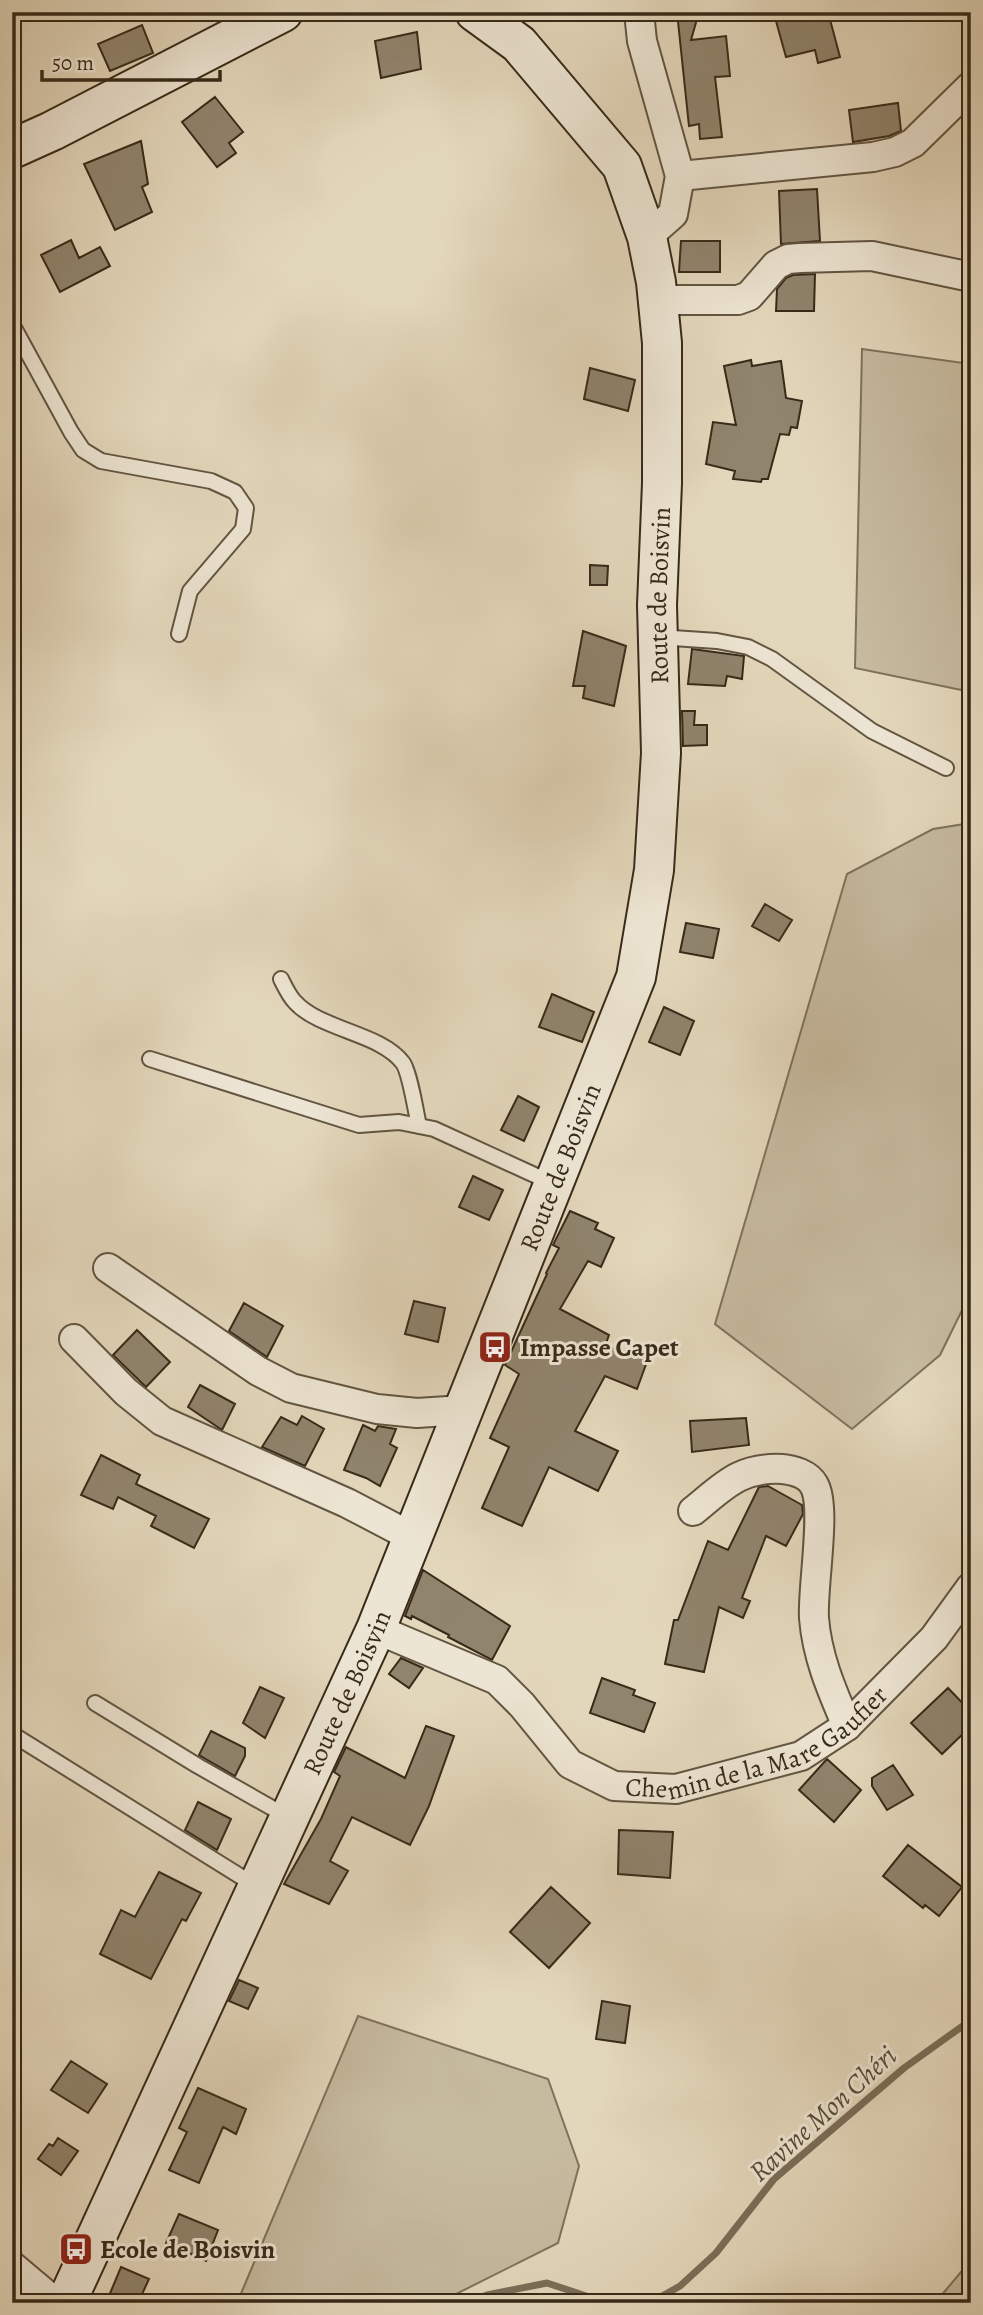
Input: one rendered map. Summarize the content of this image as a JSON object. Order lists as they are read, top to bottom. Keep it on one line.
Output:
{"streets":{"main road":["Route de Boisvin"],"street":["Chemin de la Mare Gaufier"]},"crossings":[["Route de Boisvin","Chemin de la Mare Gaufier"]],"water":["Ravine Mon Chéri"],"places":{"bus stop":["Impasse Capet","Ecole de Boisvin"]},"scale_bar":"50 m"}
